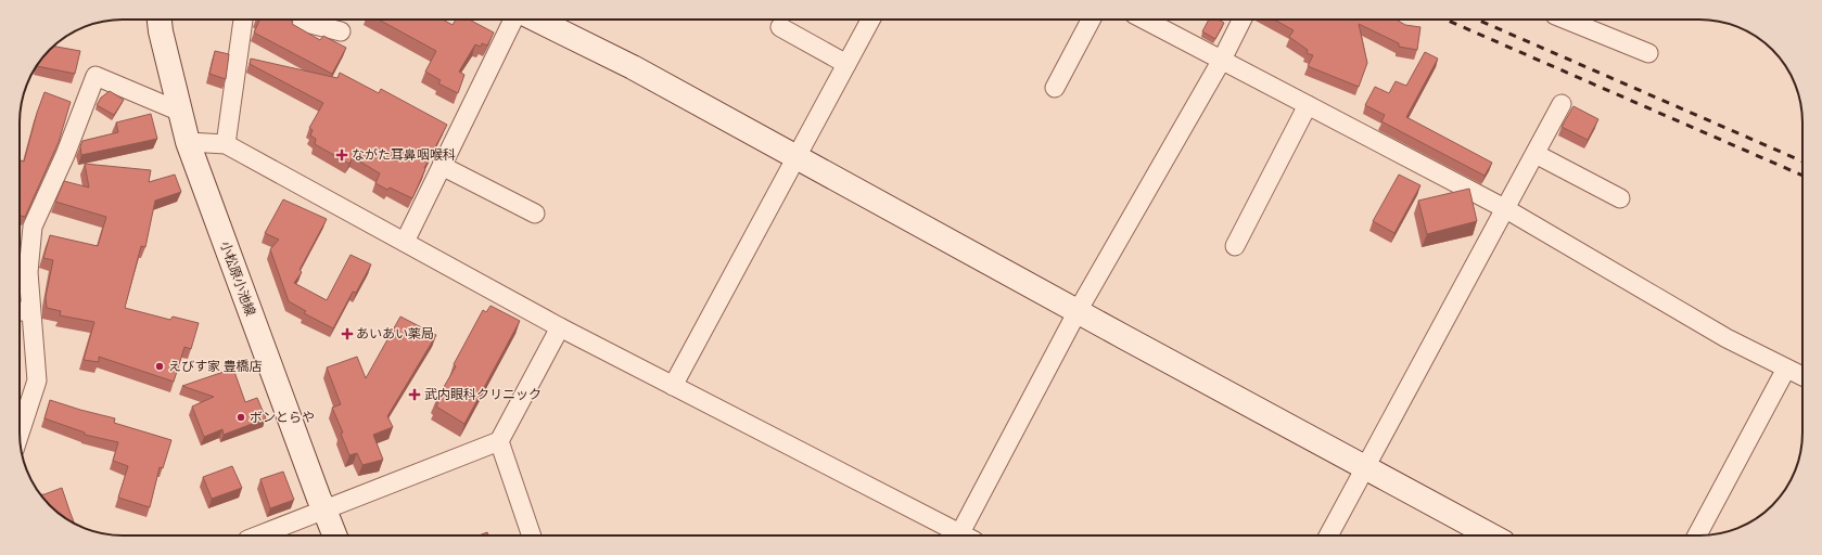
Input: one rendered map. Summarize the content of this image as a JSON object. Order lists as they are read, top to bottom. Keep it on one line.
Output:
{"streets":{"street":["小松原小池線"]},"places":{"health":["ながた耳鼻咽喉科","あいあい薬局","武内眼科クリニック"],"other":["えびす家 豊橋店","ボンとらや"]}}
